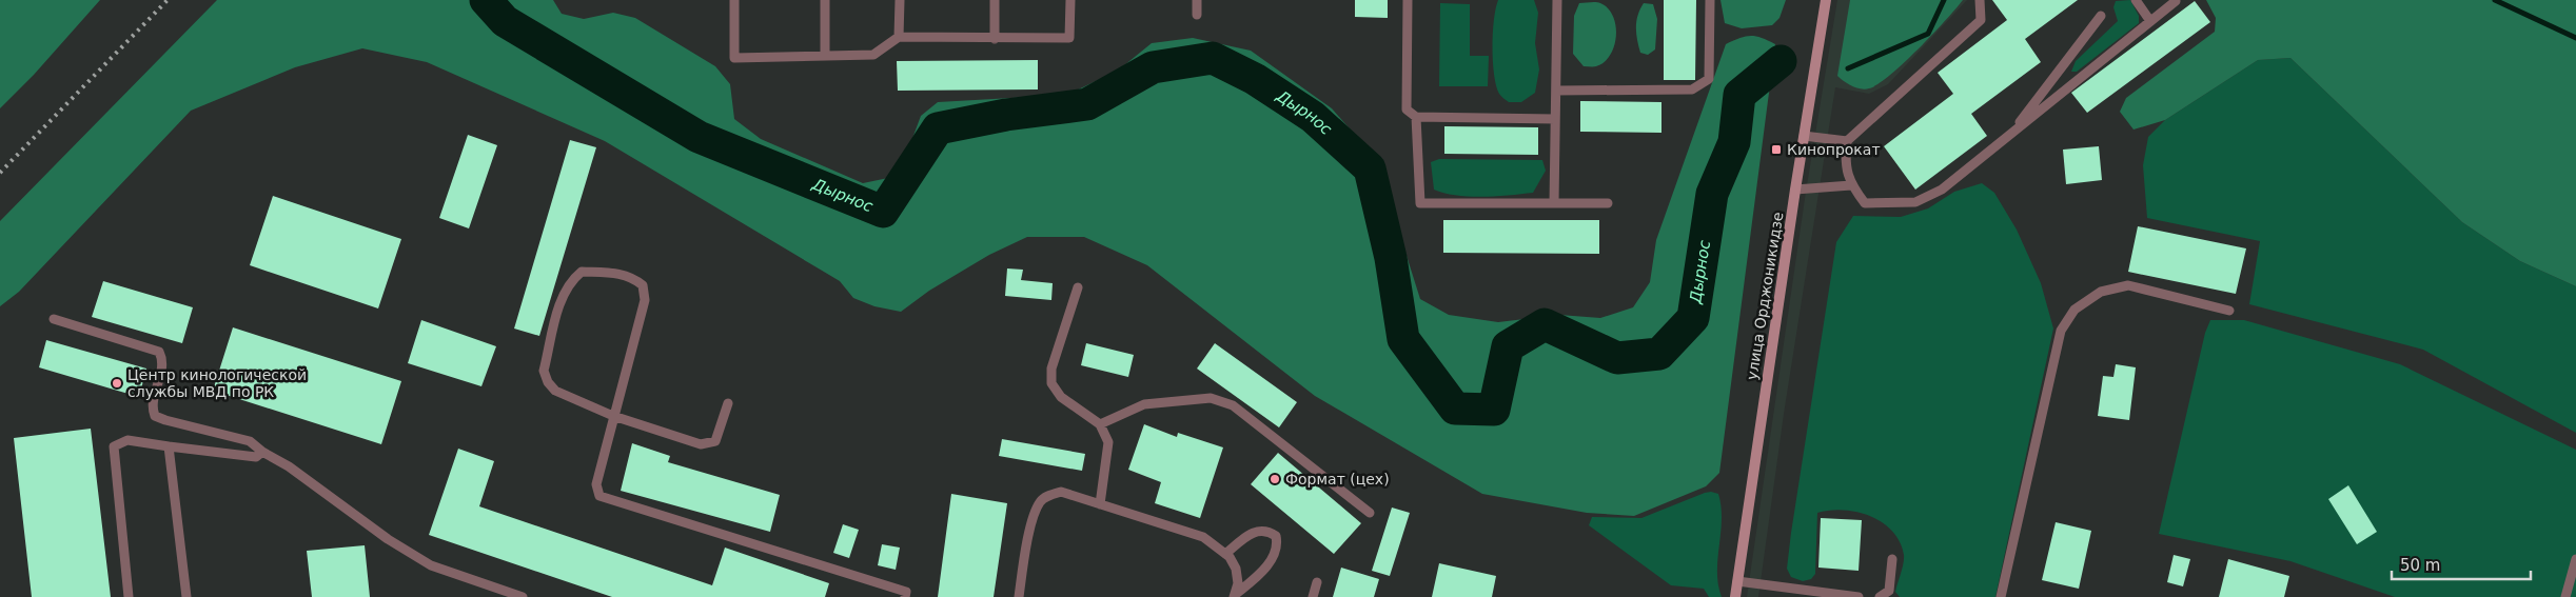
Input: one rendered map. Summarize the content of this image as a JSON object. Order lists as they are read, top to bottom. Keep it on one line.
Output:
{"streets":{"main road":["улица Орджоникидзе"]},"water":["Дырнос"],"places":{"transit":["Кинопрокат"],"other":["Центр кинологической службы МВД по РК","Формат (цех)"]},"scale_bar":"50 m"}
